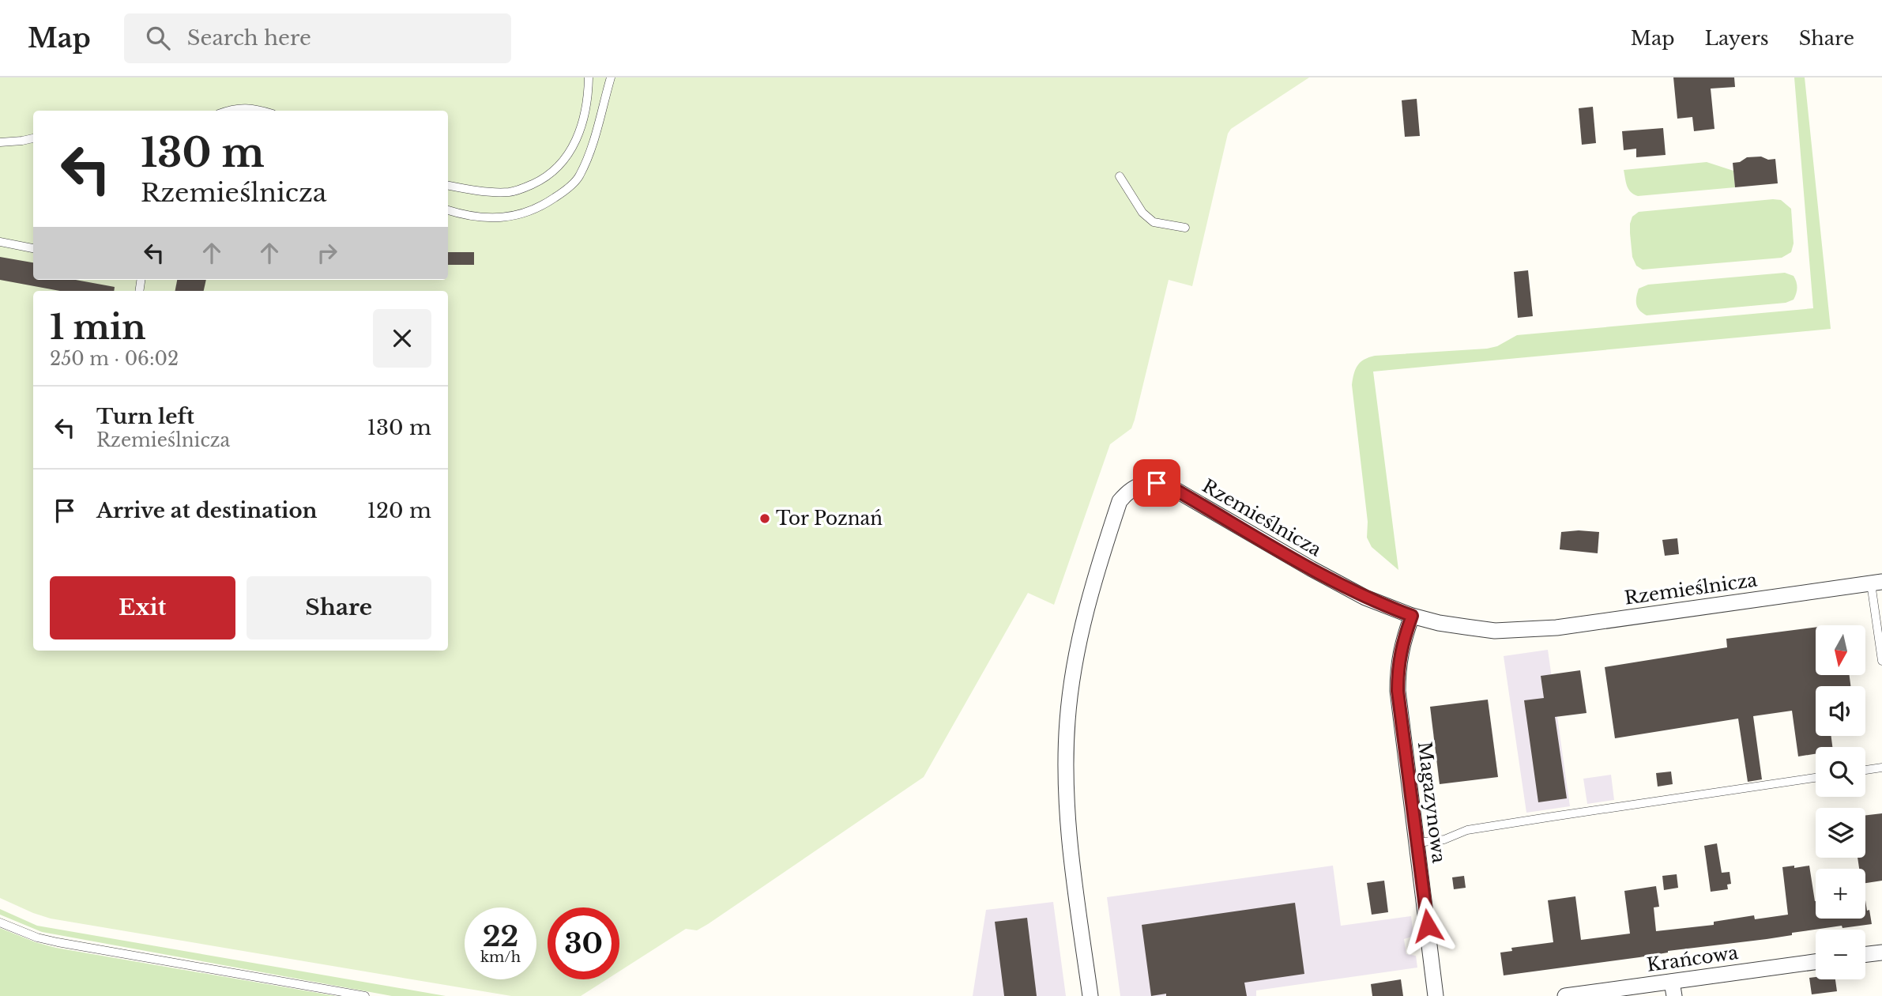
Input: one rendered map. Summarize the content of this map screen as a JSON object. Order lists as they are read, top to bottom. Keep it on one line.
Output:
{"streets":{"street":["Rzemieślnicza","Magazynowa","Krańcowa"]},"crossings":[["Rzemieślnicza","Magazynowa"]],"places":["Tor Poznań"],"north":"bottom","page":{"header":"Map","search":"Search here","nav":["Map","Layers","Share"],"turn":["130 m","Rzemieślnicza"],"heading":["1 min","250 m · 06:02"],"list":[{"name":"Turn left","note":"Rzemieślnicza","value":"130 m"},{"name":"Arrive at destination","value":"120 m"}],"buttons":["Exit","Share"],"map_buttons":["+","−"],"speed":"22 km/h","limit":"30"}}
